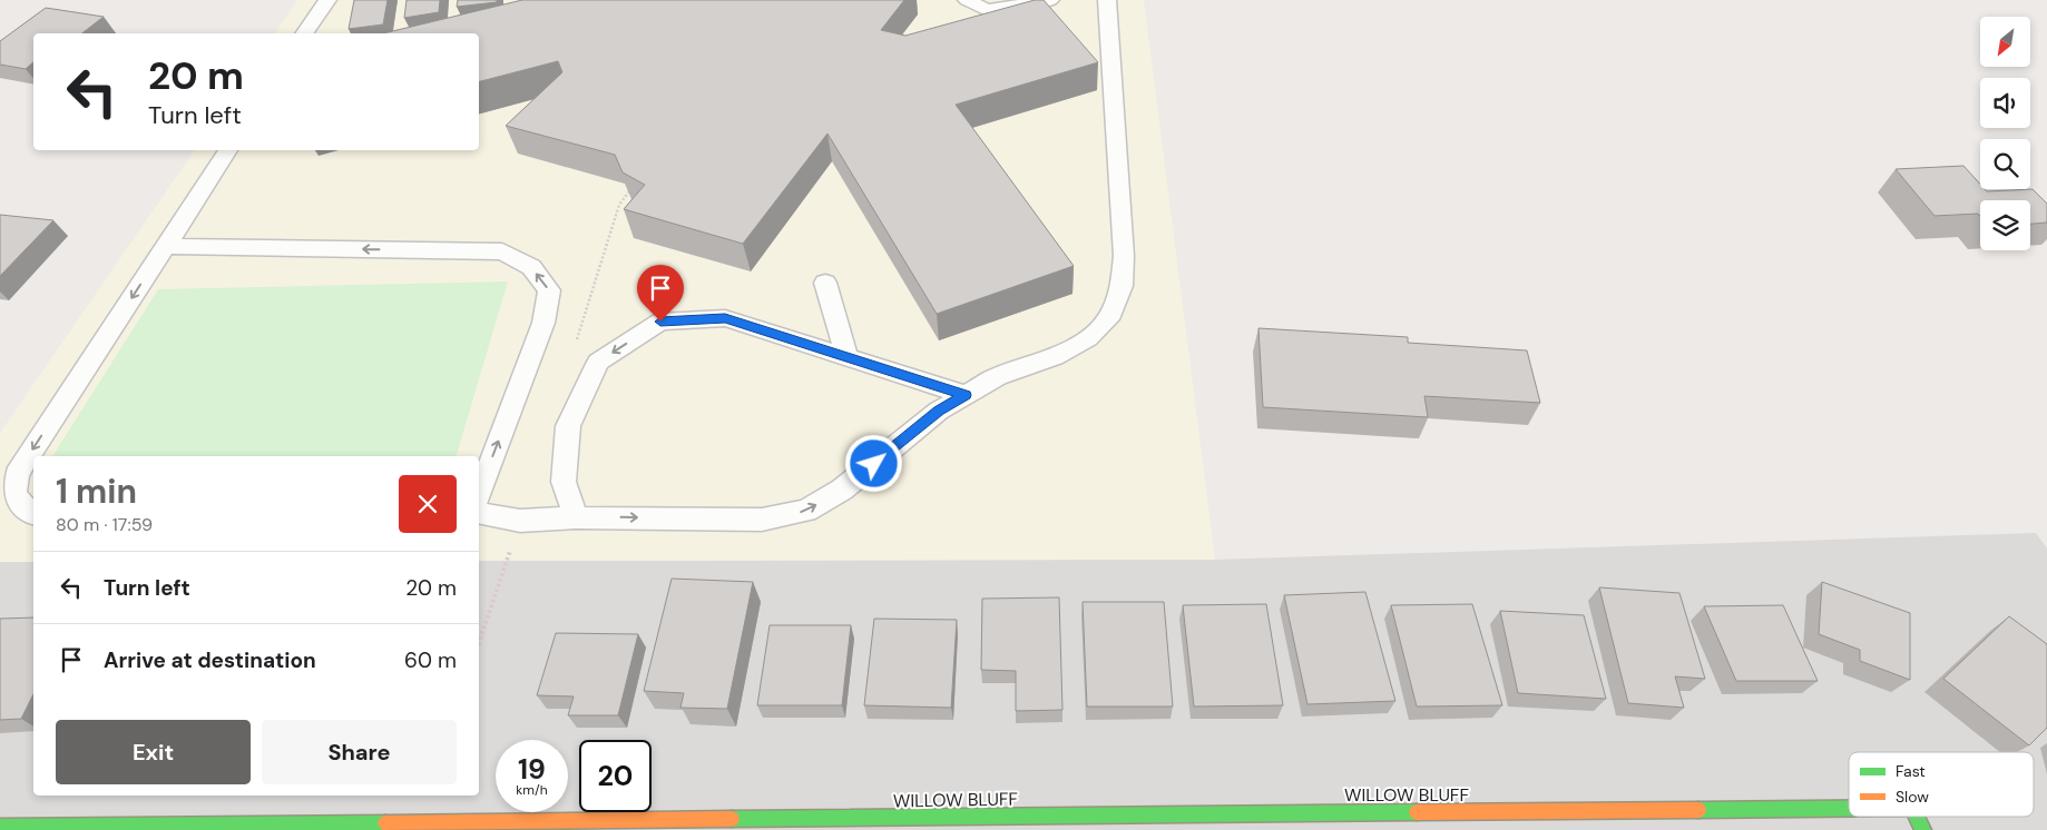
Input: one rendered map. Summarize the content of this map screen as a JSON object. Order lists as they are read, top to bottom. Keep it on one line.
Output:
{"streets":{"street":["WILLOW BLUFF"]},"legend":["Fast","Slow"],"north":"bottom left","page":{"turn":["20 m","Turn left"],"heading":["1 min","80 m · 17:59"],"list":[{"name":"Turn left","value":"20 m"},{"name":"Arrive at destination","value":"60 m"}],"buttons":["Exit","Share"],"speed":"19 km/h","limit":"20"}}
